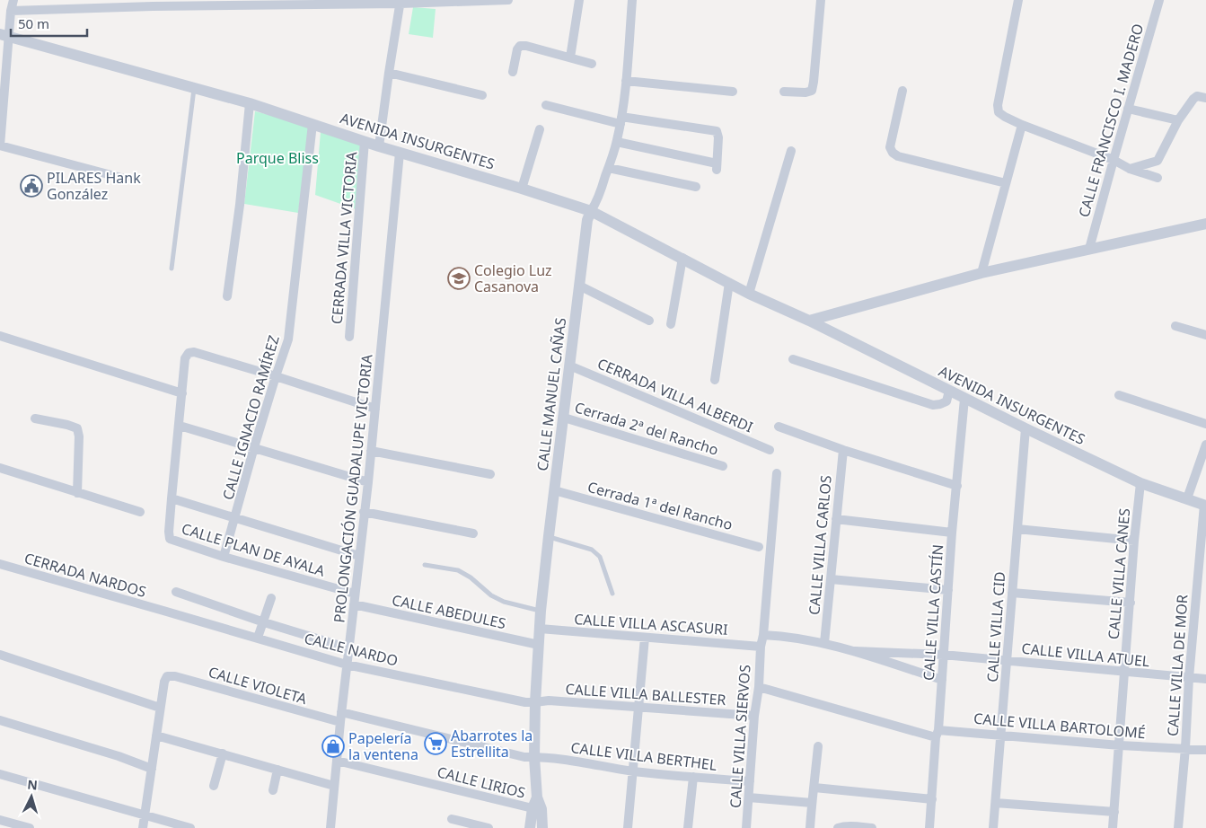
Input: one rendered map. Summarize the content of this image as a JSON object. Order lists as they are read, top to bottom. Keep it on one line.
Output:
{"streets":{"street":["CALLE FRANCISCO I. MADERO","AVENIDA INSURGENTES","CERRADA VILLA VICTORIA","CALLE MANUEL CAÑAS","CERRADA VILLA ALBERDI","CALLE IGNACIO RAMÍREZ","Cerrada 2ª del Rancho","PROLONGACIÓN GUADALUPE VICTORIA","Cerrada 1ª del Rancho","CALLE VILLA CARLOS","CALLE PLAN DE AYALA","CALLE VILLA CANES","CERRADA NARDOS","CALLE ABEDULES","CALLE VILLA CASTÍN","CALLE VILLA ASCASURI","CALLE VILLA CID","CALLE NARDO","CALLE VILLA ATUEL","CALLE VILLA DE MOR","CALLE VIOLETA","CALLE VILLA BALLESTER","CALLE VILLA BARTOLOMÉ","CALLE VILLA SIERVOS","CALLE VILLA BERTHEL","CALLE LIRIOS"]},"crossings":[["AVENIDA INSURGENTES","CERRADA VILLA VICTORIA"],["AVENIDA INSURGENTES","CALLE MANUEL CAÑAS"],["AVENIDA INSURGENTES","CALLE IGNACIO RAMÍREZ"],["AVENIDA INSURGENTES","PROLONGACIÓN GUADALUPE VICTORIA"],["AVENIDA INSURGENTES","CALLE VILLA CANES"],["AVENIDA INSURGENTES","CALLE VILLA CASTÍN"],["AVENIDA INSURGENTES","CALLE VILLA CID"],["AVENIDA INSURGENTES","CALLE VILLA DE MOR"],["CALLE MANUEL CAÑAS","CERRADA VILLA ALBERDI"],["CALLE MANUEL CAÑAS","Cerrada 2ª del Rancho"],["CALLE MANUEL CAÑAS","Cerrada 1ª del Rancho"],["CALLE MANUEL CAÑAS","CALLE ABEDULES"],["CALLE MANUEL CAÑAS","CALLE VILLA ASCASURI"],["CALLE MANUEL CAÑAS","CALLE NARDO"],["CALLE MANUEL CAÑAS","CALLE VIOLETA"],["CALLE MANUEL CAÑAS","CALLE VILLA BALLESTER"],["CALLE MANUEL CAÑAS","CALLE VILLA BERTHEL"],["CALLE MANUEL CAÑAS","CALLE LIRIOS"],["CALLE IGNACIO RAMÍREZ","CALLE PLAN DE AYALA"],["PROLONGACIÓN GUADALUPE VICTORIA","CALLE PLAN DE AYALA"],["PROLONGACIÓN GUADALUPE VICTORIA","CALLE ABEDULES"],["PROLONGACIÓN GUADALUPE VICTORIA","CALLE NARDO"],["PROLONGACIÓN GUADALUPE VICTORIA","CALLE VIOLETA"],["PROLONGACIÓN GUADALUPE VICTORIA","CALLE LIRIOS"],["CALLE VILLA CANES","CALLE VILLA ATUEL"],["CALLE VILLA CANES","CALLE VILLA BARTOLOMÉ"],["CERRADA NARDOS","CALLE NARDO"],["CALLE VILLA CASTÍN","CALLE VILLA ATUEL"],["CALLE VILLA CASTÍN","CALLE VILLA BARTOLOMÉ"],["CALLE VILLA ASCASURI","CALLE VILLA SIERVOS"],["CALLE VILLA CID","CALLE VILLA ATUEL"],["CALLE VILLA CID","CALLE VILLA BARTOLOMÉ"],["CALLE NARDO","CALLE VILLA BALLESTER"],["CALLE VILLA ATUEL","CALLE VILLA DE MOR"],["CALLE VILLA DE MOR","CALLE VILLA BARTOLOMÉ"],["CALLE VIOLETA","CALLE VILLA BERTHEL"],["CALLE VILLA BALLESTER","CALLE VILLA SIERVOS"],["CALLE VILLA BARTOLOMÉ","CALLE VILLA SIERVOS"],["CALLE VILLA SIERVOS","CALLE VILLA BERTHEL"]],"parks":["Parque Bliss"],"places":{"public building":["PILARES Hank González"],"school or university":["Colegio Luz Casanova"],"supermarket":["Abarrotes la Estrellita"],"shop":["Papelería la ventena"]},"scale_bar":"50 m","north":"top"}
